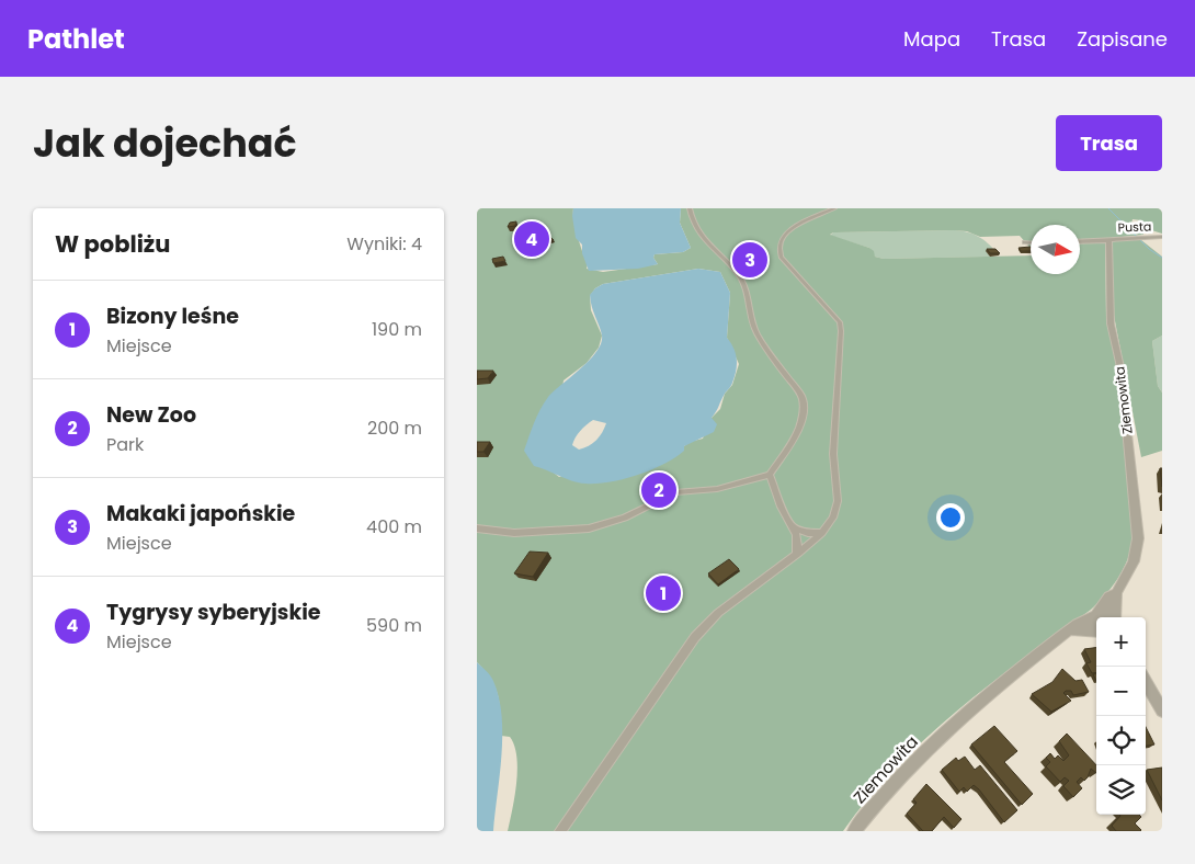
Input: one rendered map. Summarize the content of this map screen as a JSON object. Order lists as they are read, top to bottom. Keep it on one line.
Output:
{"streets":{"street":["Pusta","Ziemowita"]},"crossings":[["Pusta","Ziemowita"]],"north":"right","page":{"header":"Pathlet","nav":["Mapa","Trasa","Zapisane"],"title":"Jak dojechać","buttons":"Trasa","heading":["W pobliżu","Wyniki: 4"],"pins":["4","3","2","1"],"list":[{"mark":"1","name":"Bizony leśne","note":"Miejsce","value":"190 m"},{"mark":"2","name":"New Zoo","note":"Park","value":"200 m"},{"mark":"3","name":"Makaki japońskie","note":"Miejsce","value":"400 m"},{"mark":"4","name":"Tygrysy syberyjskie","note":"Miejsce","value":"590 m"}],"map_buttons":["+","−"]}}
